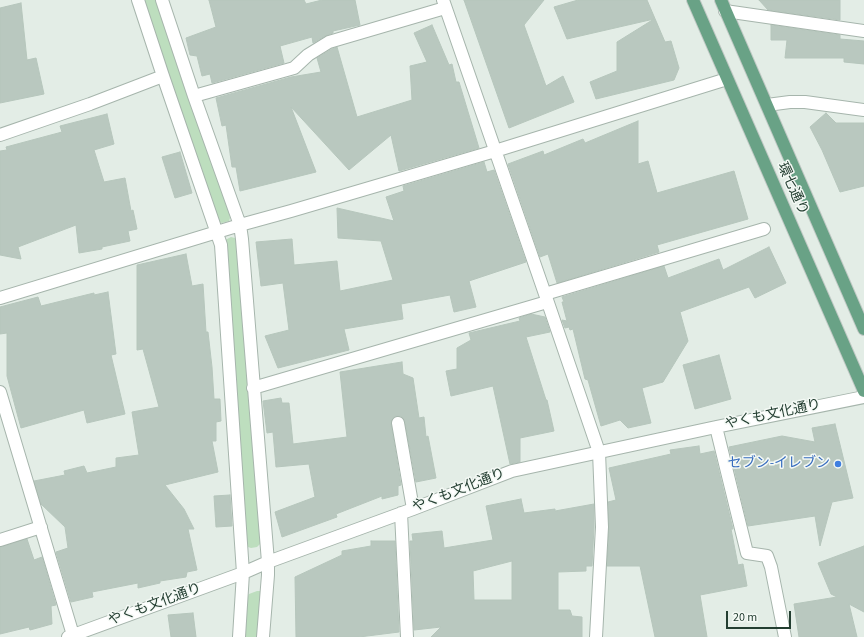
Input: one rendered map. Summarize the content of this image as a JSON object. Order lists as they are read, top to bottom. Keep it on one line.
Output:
{"streets":{"main road":["環七通り"],"street":["やくも文化通り"]},"places":["セブン-イレブン"],"scale_bar":"20 m"}
